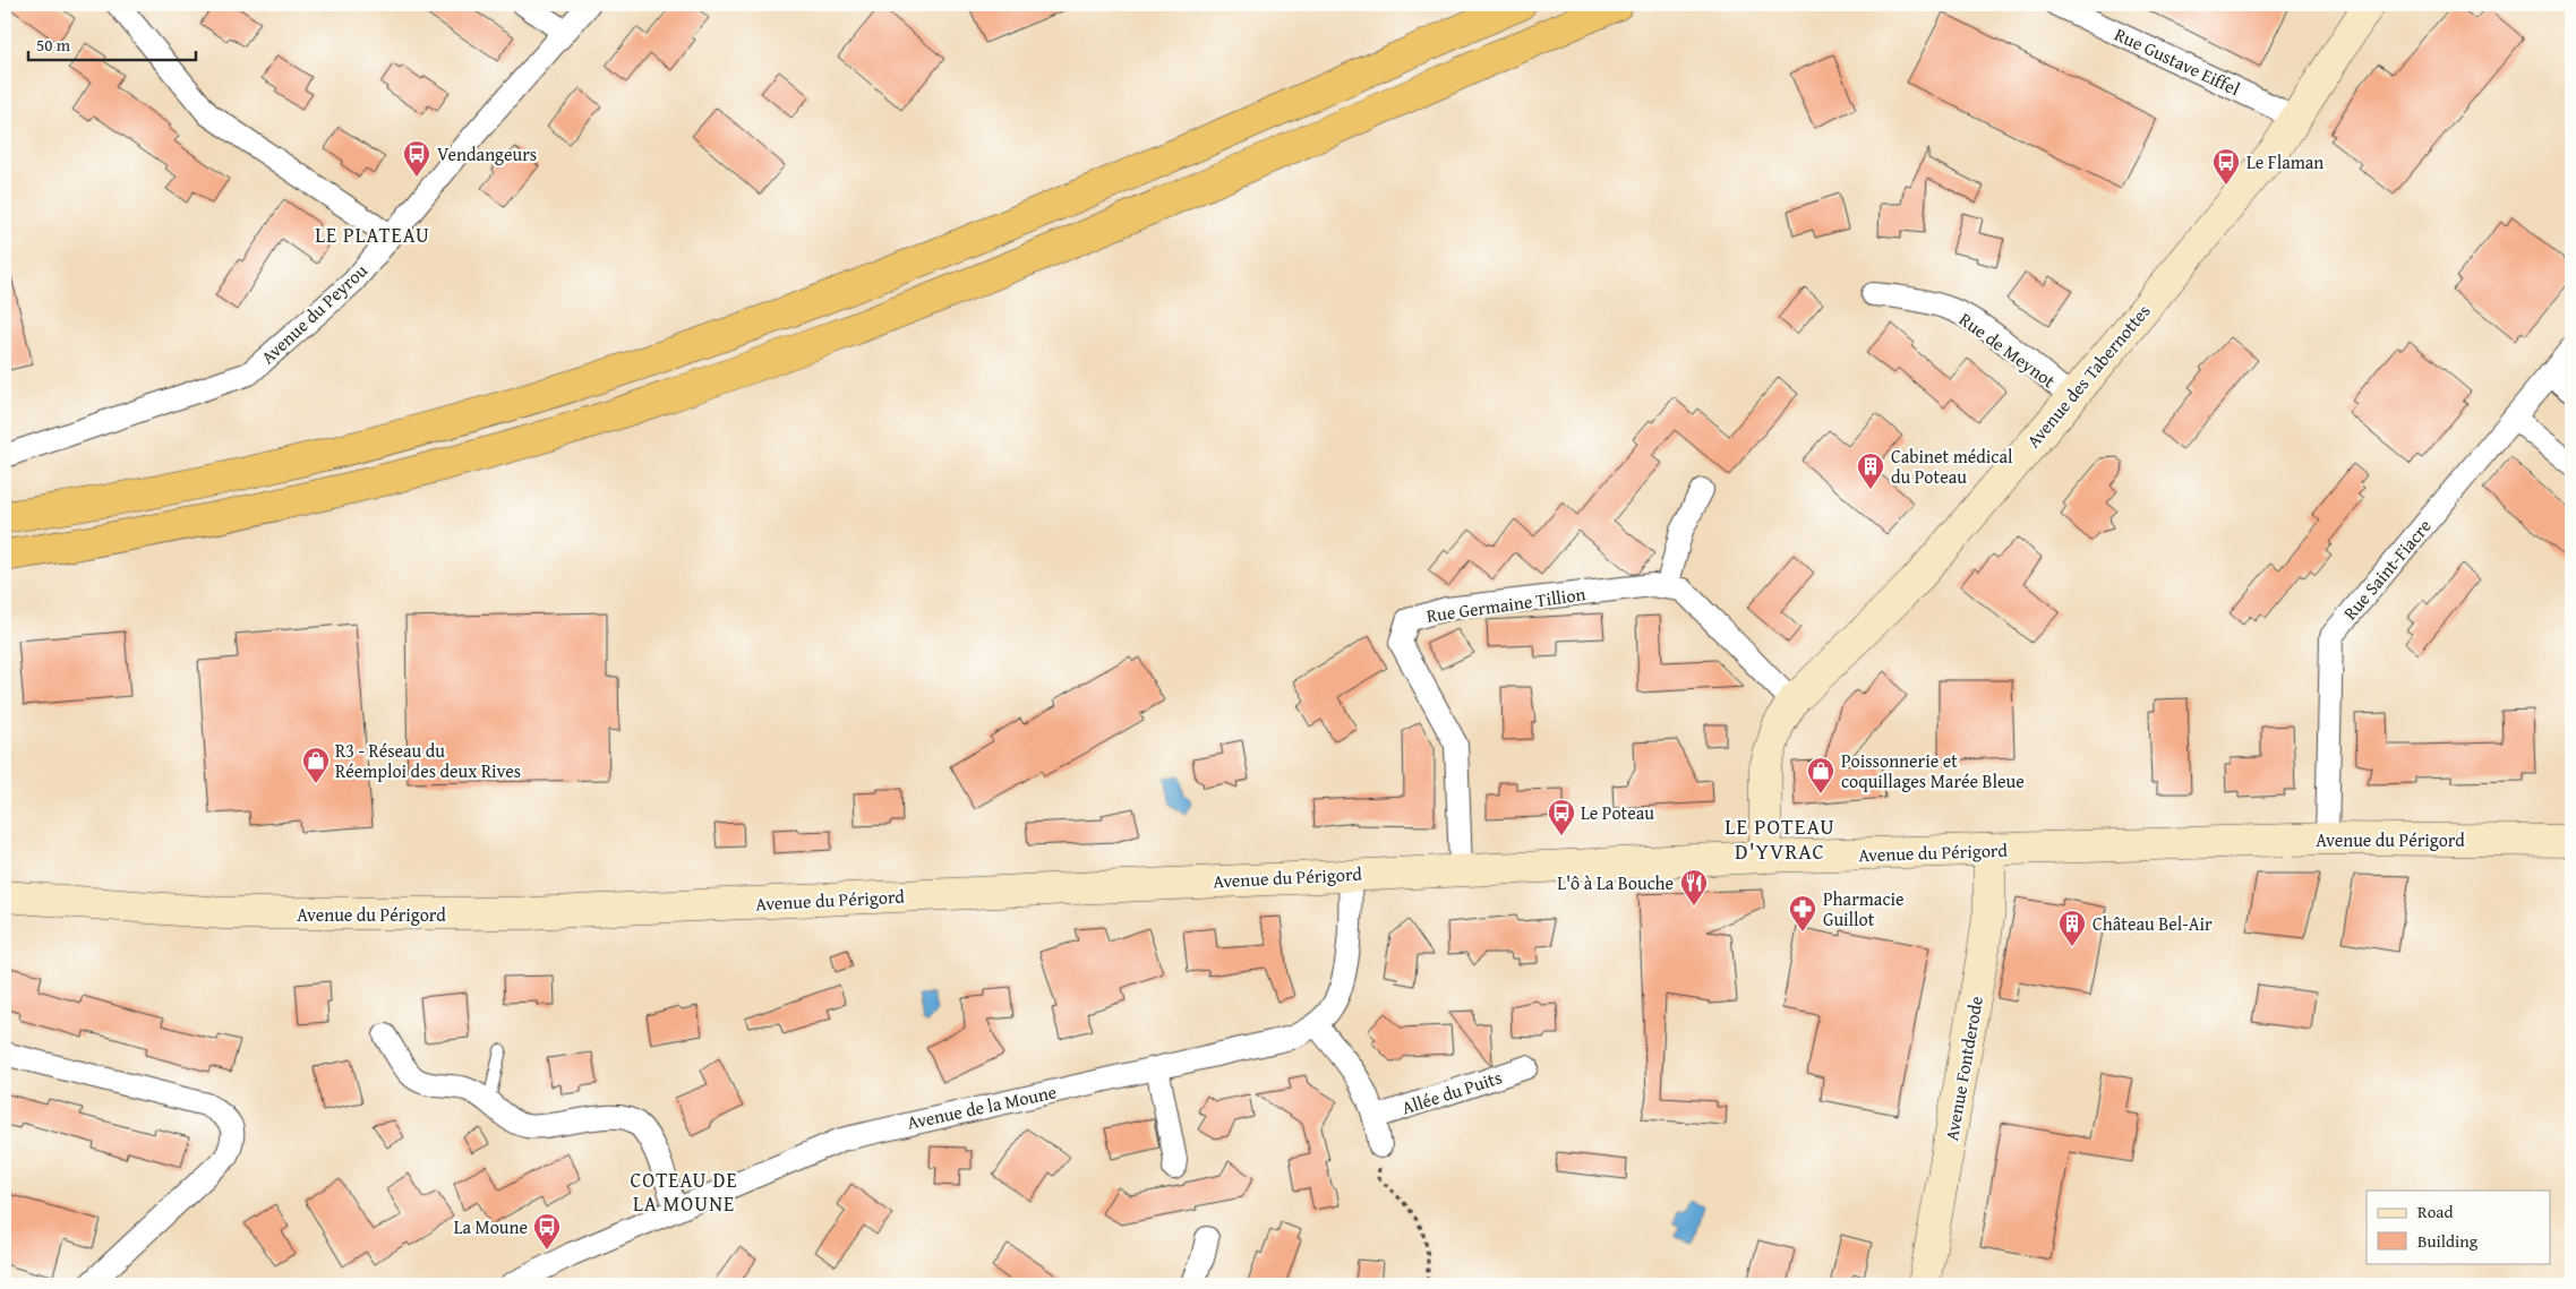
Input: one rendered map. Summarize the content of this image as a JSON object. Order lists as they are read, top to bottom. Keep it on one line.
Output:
{"streets":{"street":["Rue Gustave Eiffel","Avenue du Peyrou","Rue de Meynot","Avenue des Tabernottes","Rue Saint-Fiacre","Rue Germaine Tillion","Avenue du Périgord","Avenue Fontderode","Allée du Puits","Avenue de la Moune"]},"crossings":[["Rue Gustave Eiffel","Avenue des Tabernottes"],["Rue de Meynot","Avenue des Tabernottes"],["Avenue des Tabernottes","Rue Germaine Tillion"],["Avenue des Tabernottes","Avenue du Périgord"],["Rue Saint-Fiacre","Avenue du Périgord"],["Rue Germaine Tillion","Avenue du Périgord"],["Avenue du Périgord","Avenue Fontderode"],["Avenue du Périgord","Avenue de la Moune"]],"districts":["LE PLATEAU","LE POTEAU D'YVRAC","COTEAU DE LA MOUNE"],"places":{"bus stop":["Vendangeurs","Le Flaman","Le Poteau","La Moune"],"building":["Cabinet médical du Poteau","Château Bel-Air"],"shop":["R3 - Réseau du Réemploi des deux Rives","Poissonnerie et coquillages Marée Bleue"],"restaurant":["L'ô à La Bouche"],"pharmacy":["Pharmacie Guillot"]},"legend":["Road","Building"],"scale_bar":"50 m"}
